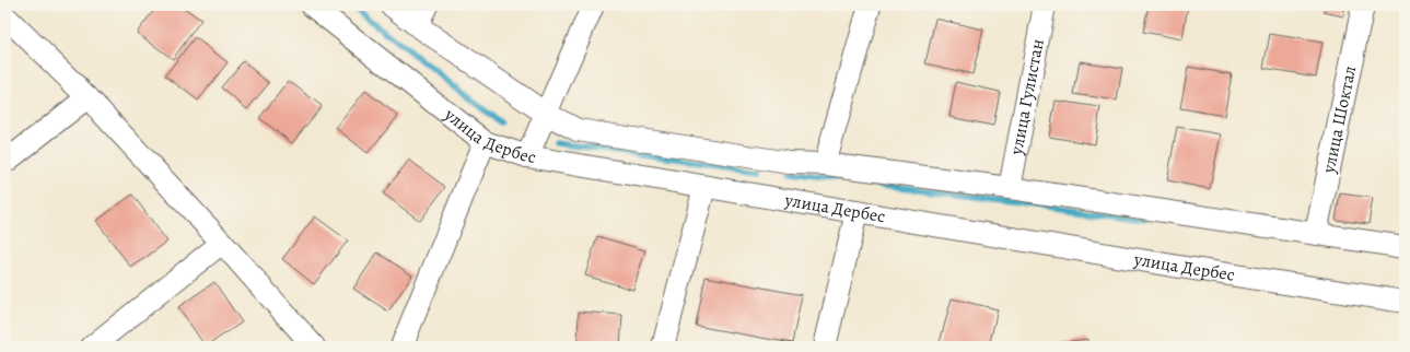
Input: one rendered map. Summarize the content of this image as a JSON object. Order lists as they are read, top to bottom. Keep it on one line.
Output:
{"streets":{"street":["улица Гулистан","улица Шоктал","улица Дербес"]}}
